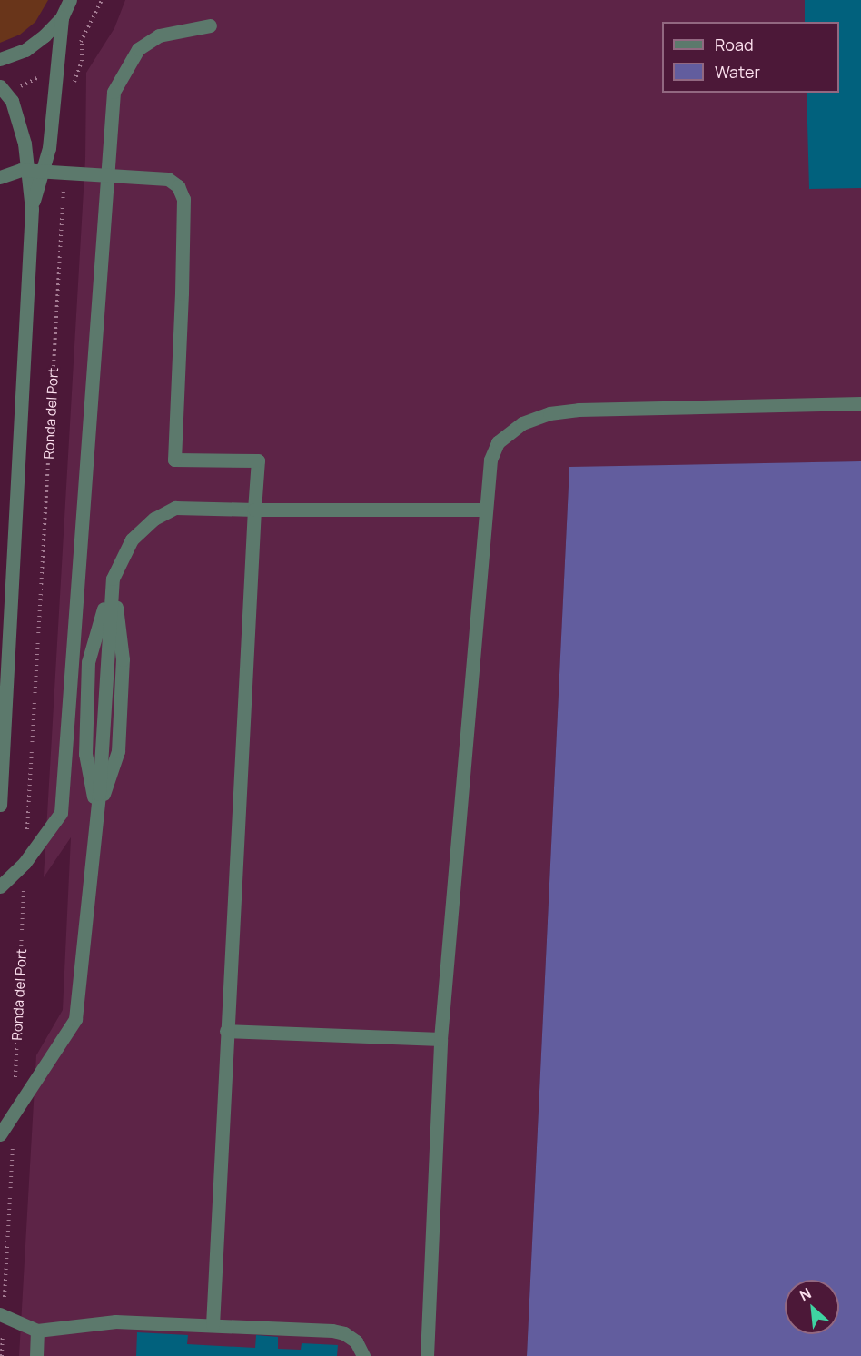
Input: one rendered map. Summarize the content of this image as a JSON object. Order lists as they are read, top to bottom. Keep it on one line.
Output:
{"streets":{"path":["Ronda del Port"]},"legend":["Road","Water"],"north":"top left"}
